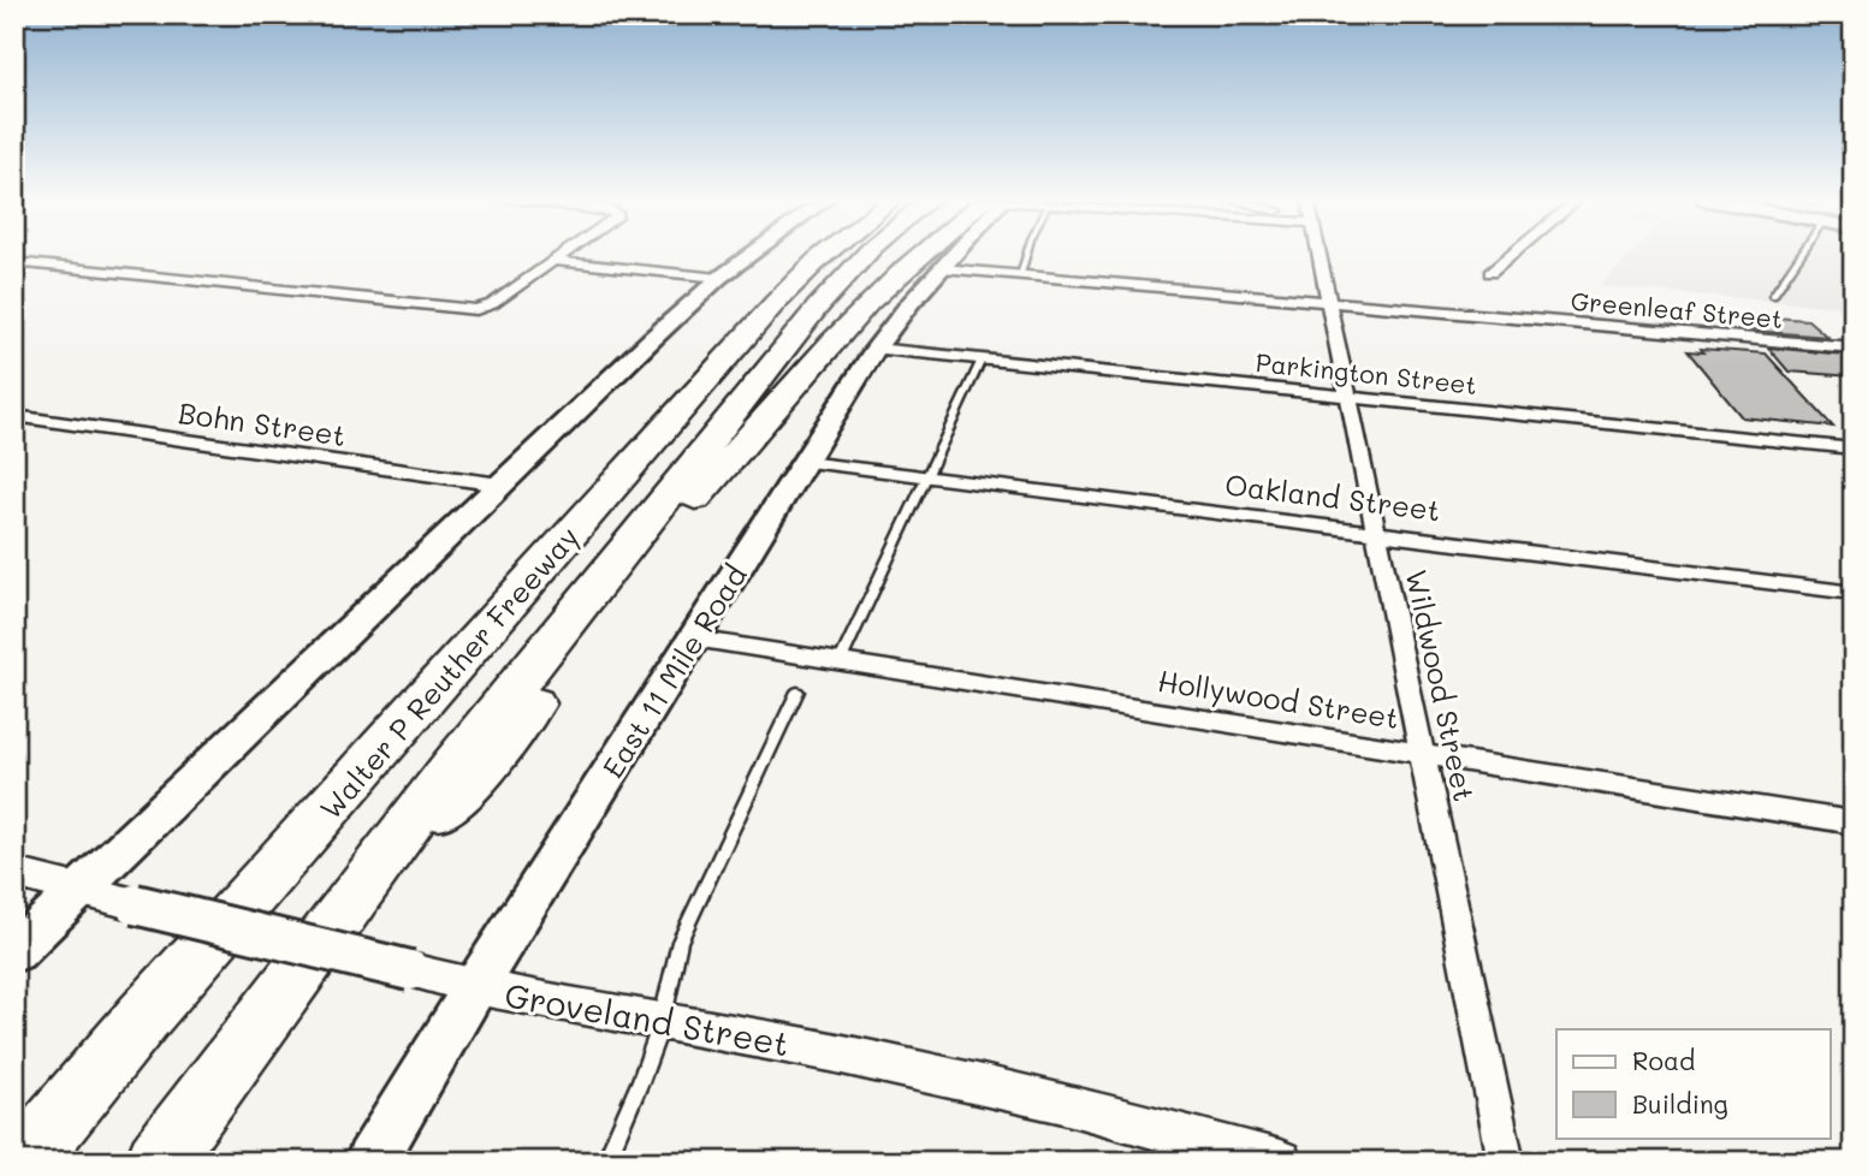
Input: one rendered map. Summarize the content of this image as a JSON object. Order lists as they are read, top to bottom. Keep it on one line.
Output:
{"streets":{"highway":["Walter P Reuther Freeway"],"main road":["East 11 Mile Road"],"street":["Greenleaf Street","Parkington Street","Bohn Street","Oakland Street","Wildwood Street","Hollywood Street","Groveland Street"]},"crossings":[["Greenleaf Street","East 11 Mile Road"],["Greenleaf Street","Wildwood Street"],["Parkington Street","East 11 Mile Road"],["Parkington Street","Wildwood Street"],["Oakland Street","East 11 Mile Road"],["Oakland Street","Wildwood Street"],["East 11 Mile Road","Hollywood Street"],["East 11 Mile Road","Groveland Street"],["Wildwood Street","Hollywood Street"]],"legend":["Road","Building"]}
